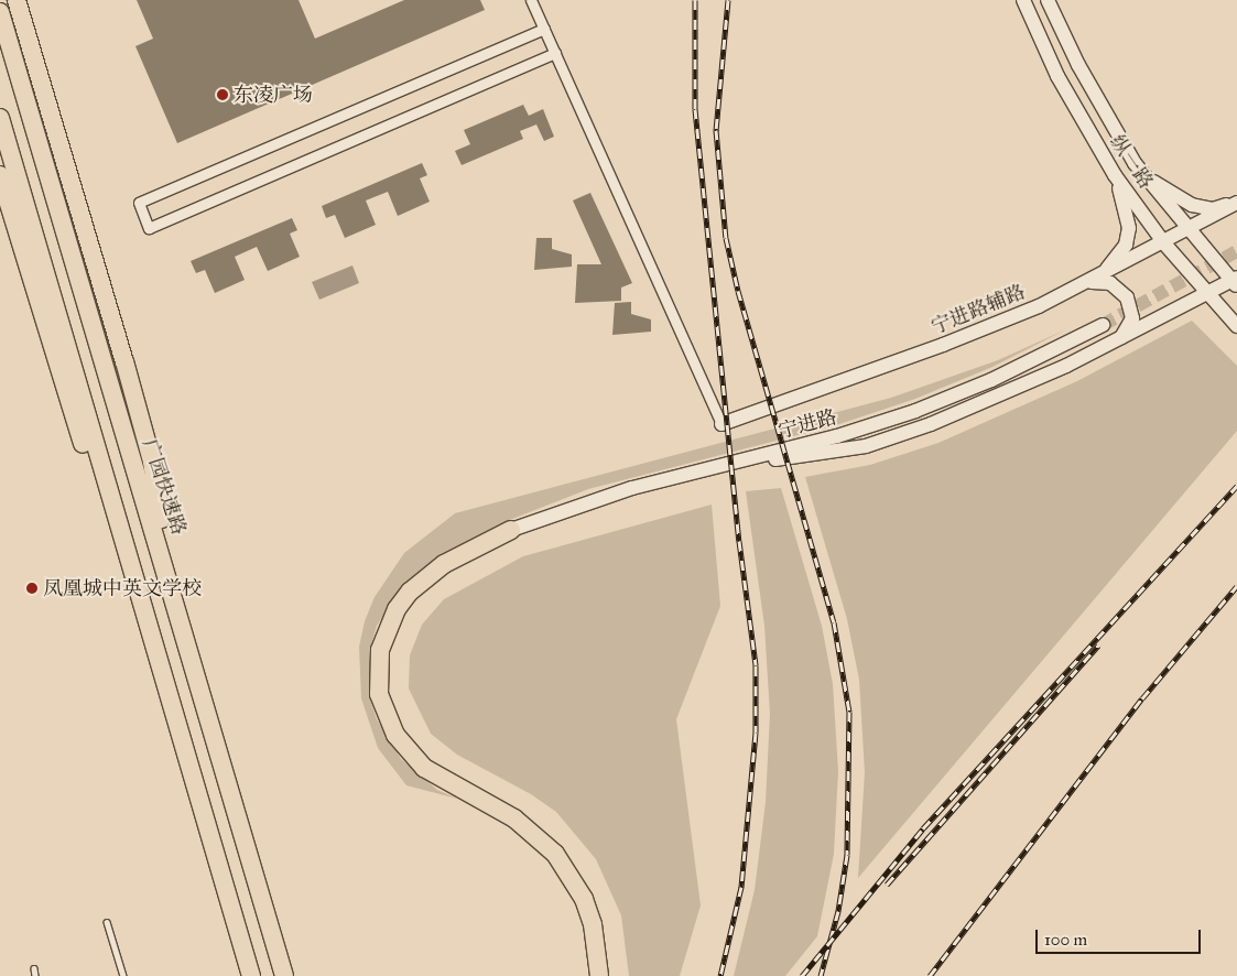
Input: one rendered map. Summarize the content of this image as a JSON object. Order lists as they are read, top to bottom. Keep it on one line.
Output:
{"streets":{"highway":["广园快速路"],"street":["纵一路","宁进路辅路","宁进路"]},"crossings":[["纵一路","宁进路辅路"]],"places":["东凌广场","凤凰城中英文学校"],"scale_bar":"100 m"}
